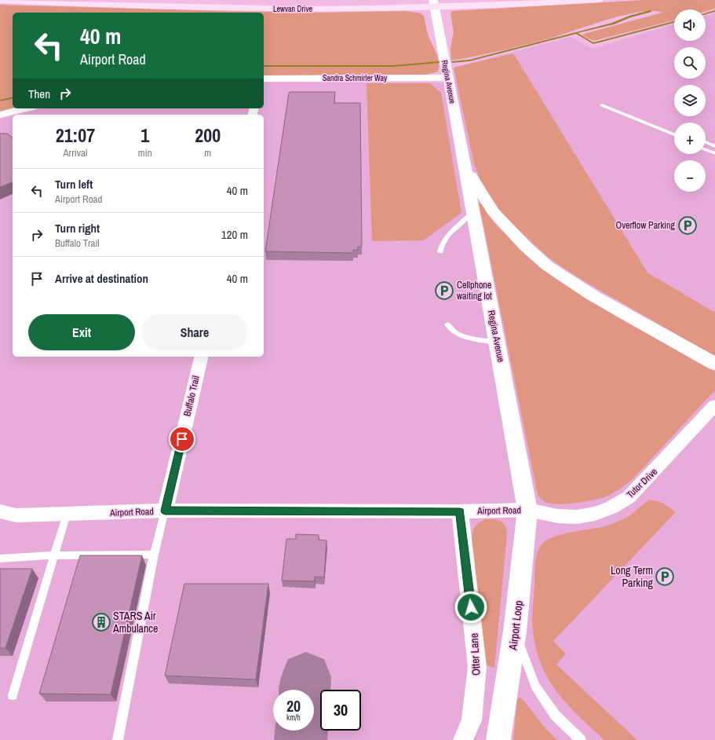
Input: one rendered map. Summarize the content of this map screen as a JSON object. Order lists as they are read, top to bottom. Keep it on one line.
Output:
{"streets":{"main road":["Lewvan Drive"],"street":["Sandra Schmirler Way","Regina Avenue","Buffalo Trail","Tutor Drive","Airport Road","Airport Loop","Otter Lane"]},"crossings":[["Lewvan Drive","Regina Avenue"],["Sandra Schmirler Way","Regina Avenue"],["Regina Avenue","Tutor Drive"],["Regina Avenue","Airport Road"],["Regina Avenue","Airport Loop"],["Buffalo Trail","Airport Road"],["Tutor Drive","Airport Road"],["Tutor Drive","Airport Loop"],["Airport Road","Airport Loop"],["Airport Road","Otter Lane"]],"places":{"parking":["Overflow Parking","Cellphone waiting lot","Long Term Parking"],"building":["STARS Air Ambulance"]},"page":{"map_buttons":["+","−"],"turn":["40 m","Airport Road"],"then":"Then","eta":["21:07","Arrival","1","min","200","m"],"list":[{"name":"Turn left","note":"Airport Road","value":"40 m"},{"name":"Turn right","note":"Buffalo Trail","value":"120 m"},{"name":"Arrive at destination","value":"40 m"}],"buttons":["Exit","Share"],"speed":"20 km/h","limit":"30"}}
